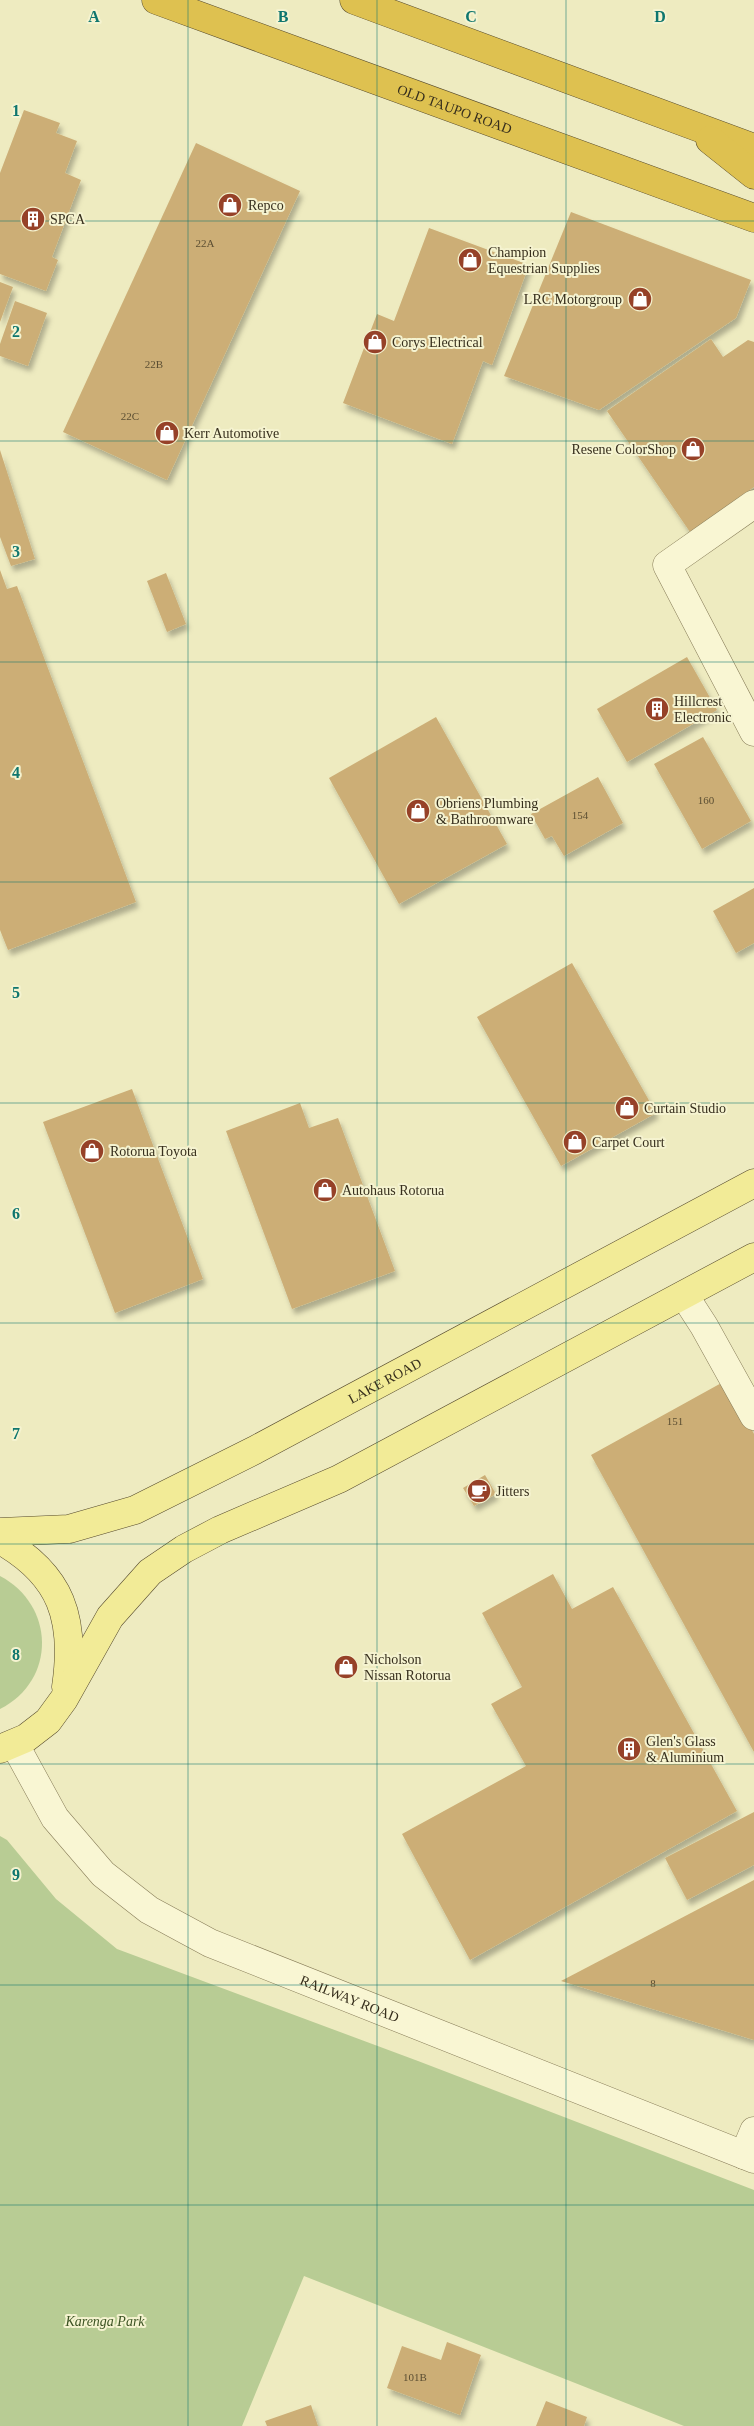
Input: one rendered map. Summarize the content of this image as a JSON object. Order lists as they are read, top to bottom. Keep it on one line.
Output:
{"streets":{"highway":["OLD TAUPO ROAD"],"main road":["LAKE ROAD"],"street":["RAILWAY ROAD"]},"parks":["Karenga Park"],"places":{"shop":["Repco","Champion Equestrian Supplies","LRC Motorgroup","Corys Electrical","Kerr Automotive","Resene ColorShop","Obriens Plumbing & Bathroomware","Curtain Studio","Carpet Court","Rotorua Toyota","Autohaus Rotorua","Nicholson Nissan Rotorua"],"building":["SPCA","Hillcrest Electronic","Glen's Glass & Aluminium"],"cafe":["Jitters"]},"house_numbers":["22A","22B","22C","160","154","151","8","101B"],"grid":{"columns":["A","B","C","D"],"rows":["1","2","3","4","5","6","7","8","9"]}}
